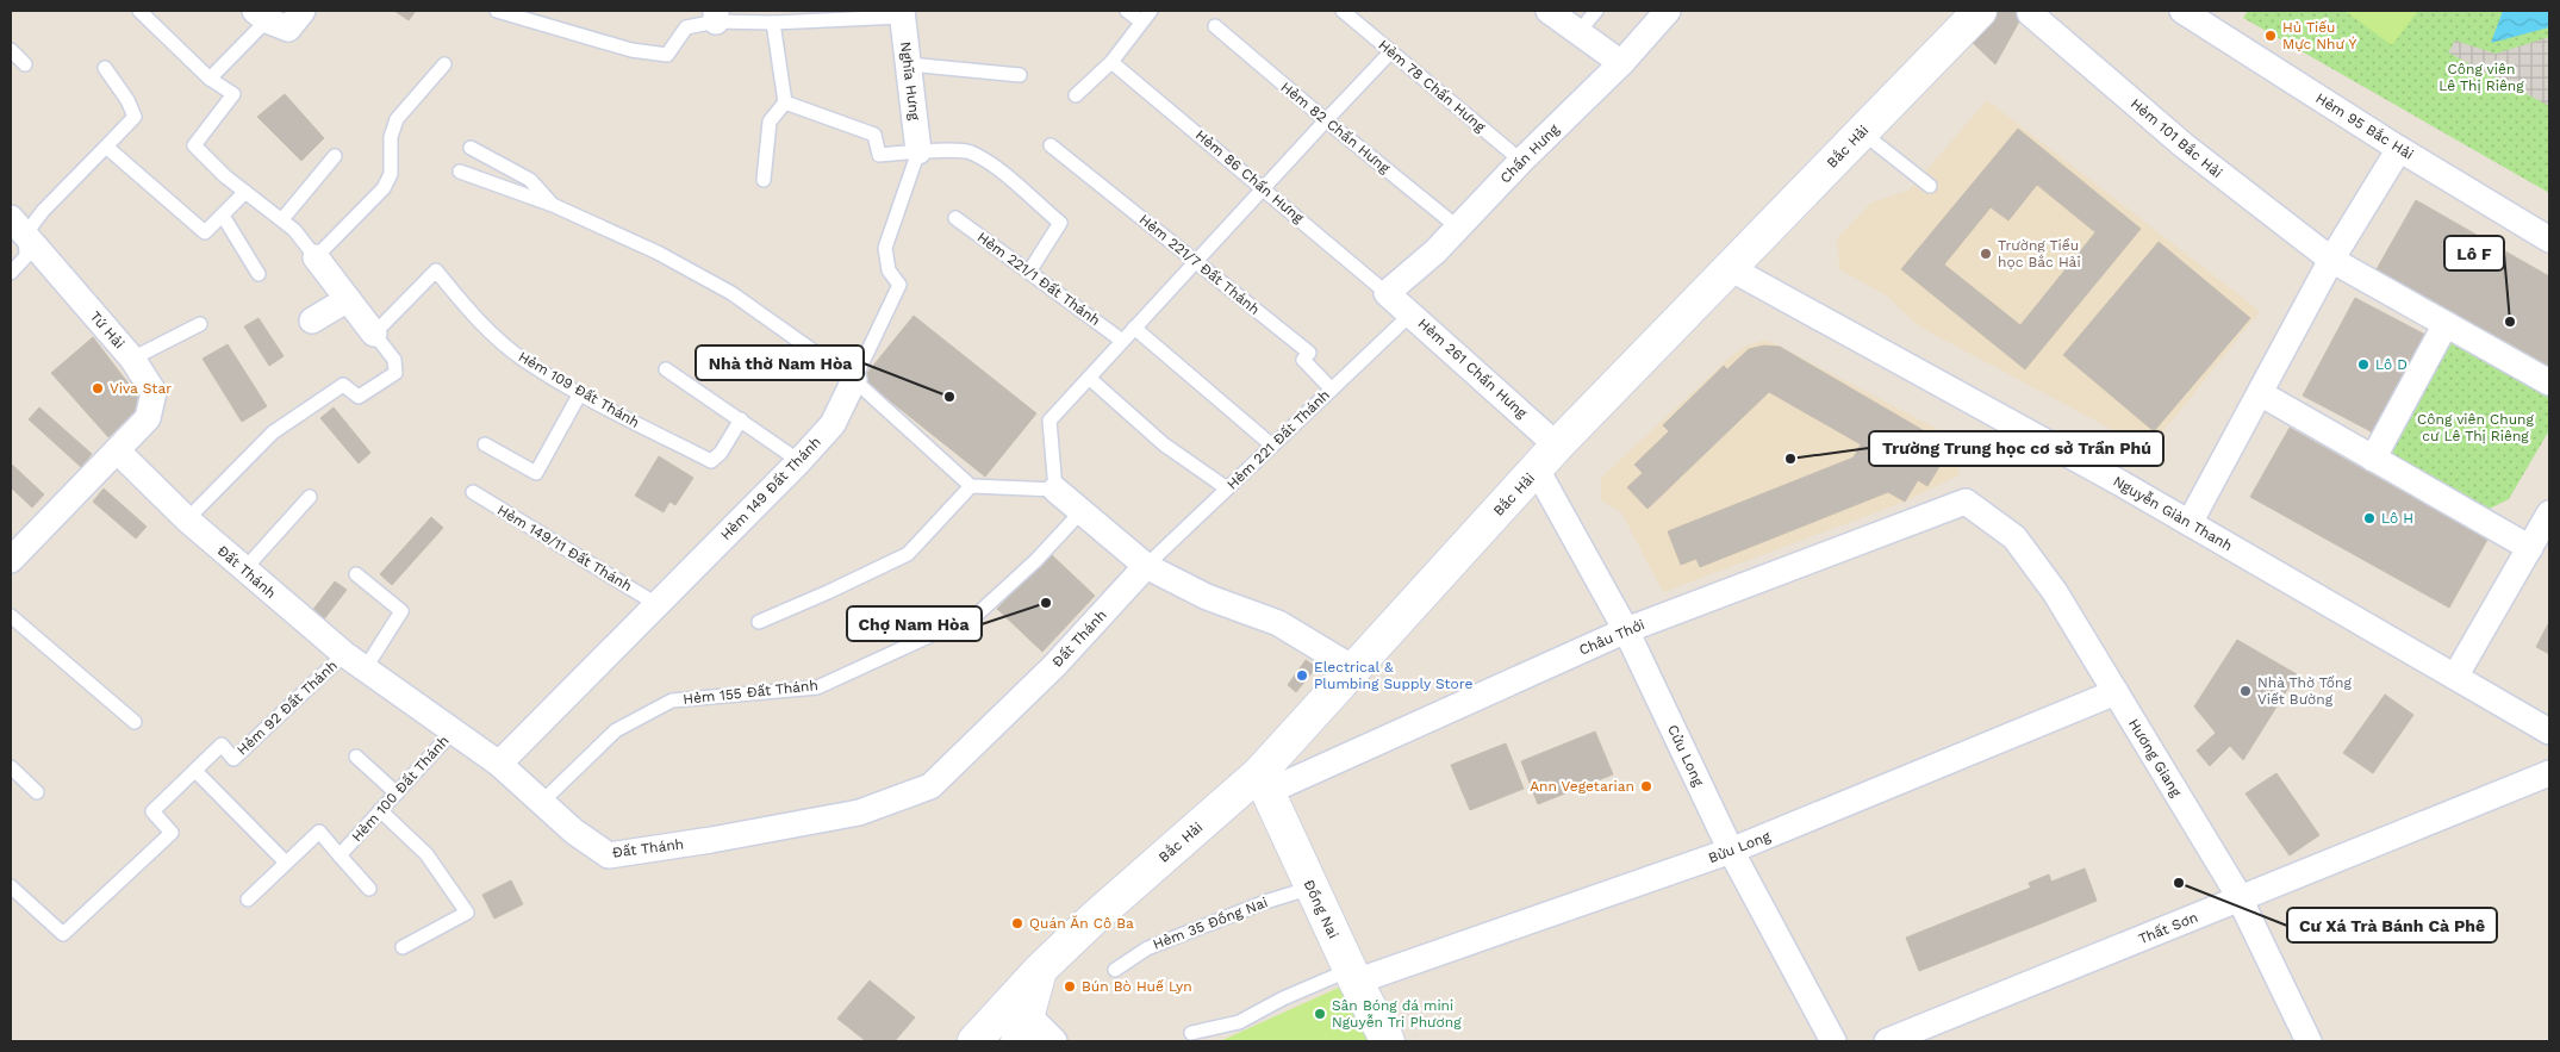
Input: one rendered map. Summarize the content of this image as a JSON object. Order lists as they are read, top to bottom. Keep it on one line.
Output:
{"streets":{"street":["Nghĩa Hưng","Hẻm 95 Bắc Hải","Hẻm 101 Bắc Hải","Bắc Hải","Chấn Hưng","Tứ Hải","Hẻm 261 Chấn Hưng","Hẻm 149 Đất Thánh","Nguyễn Giàn Thanh","Đất Thánh","Châu Thới","Cửu Long","Hương Giang","Bửu Long","Đồng Nai","Thất Sơn"],"lane":["Hẻm 78 Chấn Hưng","Hẻm 82 Chấn Hưng","Hẻm 86 Chấn Hưng","Hẻm 221/7 Đất Thánh","Hẻm 221/1 Đất Thánh","Hẻm 109 Đất Thánh","Hẻm 221 Đất Thánh","Hẻm 149/11 Đất Thánh","Hẻm 155 Đất Thánh","Hẻm 92 Đất Thánh","Hẻm 100 Đất Thánh","Hẻm 35 Đồng Nai"]},"crossings":[["Nghĩa Hưng","Hẻm 149 Đất Thánh"],["Hẻm 78 Chấn Hưng","Chấn Hưng"],["Hẻm 82 Chấn Hưng","Chấn Hưng"],["Bắc Hải","Hẻm 261 Chấn Hưng"],["Bắc Hải","Nguyễn Giàn Thanh"],["Bắc Hải","Châu Thới"],["Bắc Hải","Cửu Long"],["Bắc Hải","Đồng Nai"],["Chấn Hưng","Hẻm 86 Chấn Hưng"],["Chấn Hưng","Hẻm 261 Chấn Hưng"],["Hẻm 86 Chấn Hưng","Hẻm 261 Chấn Hưng"],["Hẻm 221/7 Đất Thánh","Hẻm 221 Đất Thánh"],["Tứ Hải","Đất Thánh"],["Hẻm 261 Chấn Hưng","Hẻm 221 Đất Thánh"],["Hẻm 261 Chấn Hưng","Cửu Long"],["Hẻm 221 Đất Thánh","Đất Thánh"],["Hẻm 149 Đất Thánh","Hẻm 149/11 Đất Thánh"],["Hẻm 149 Đất Thánh","Đất Thánh"],["Đất Thánh","Hẻm 155 Đất Thánh"],["Đất Thánh","Hẻm 92 Đất Thánh"],["Đất Thánh","Hẻm 100 Đất Thánh"],["Châu Thới","Cửu Long"],["Châu Thới","Hương Giang"],["Châu Thới","Đồng Nai"],["Cửu Long","Bửu Long"],["Hương Giang","Bửu Long"],["Hương Giang","Thất Sơn"],["Bửu Long","Đồng Nai"],["Đồng Nai","Hẻm 35 Đồng Nai"]],"parks":["Công viên Lê Thị Riêng","Công viên Chung cư Lê Thị Riêng"],"places":["Hủ Tiếu Mực Như Ý","Trường Tiểu học Bắc Hải","Lô F","Lô D","Viva Star","Nhà thờ Nam Hòa","Trường Trung học cơ sở Trần Phú","Lô H","Chợ Nam Hòa","Electrical & Plumbing Supply Store","Nhà Thờ Tống Viết Bường","Ann Vegetarian","Cư Xá Trà Bánh Cà Phê","Quán Ăn Cô Ba","Bún Bò Huế Lyn","Sân Bóng đá mini Nguyễn Tri Phương"]}
